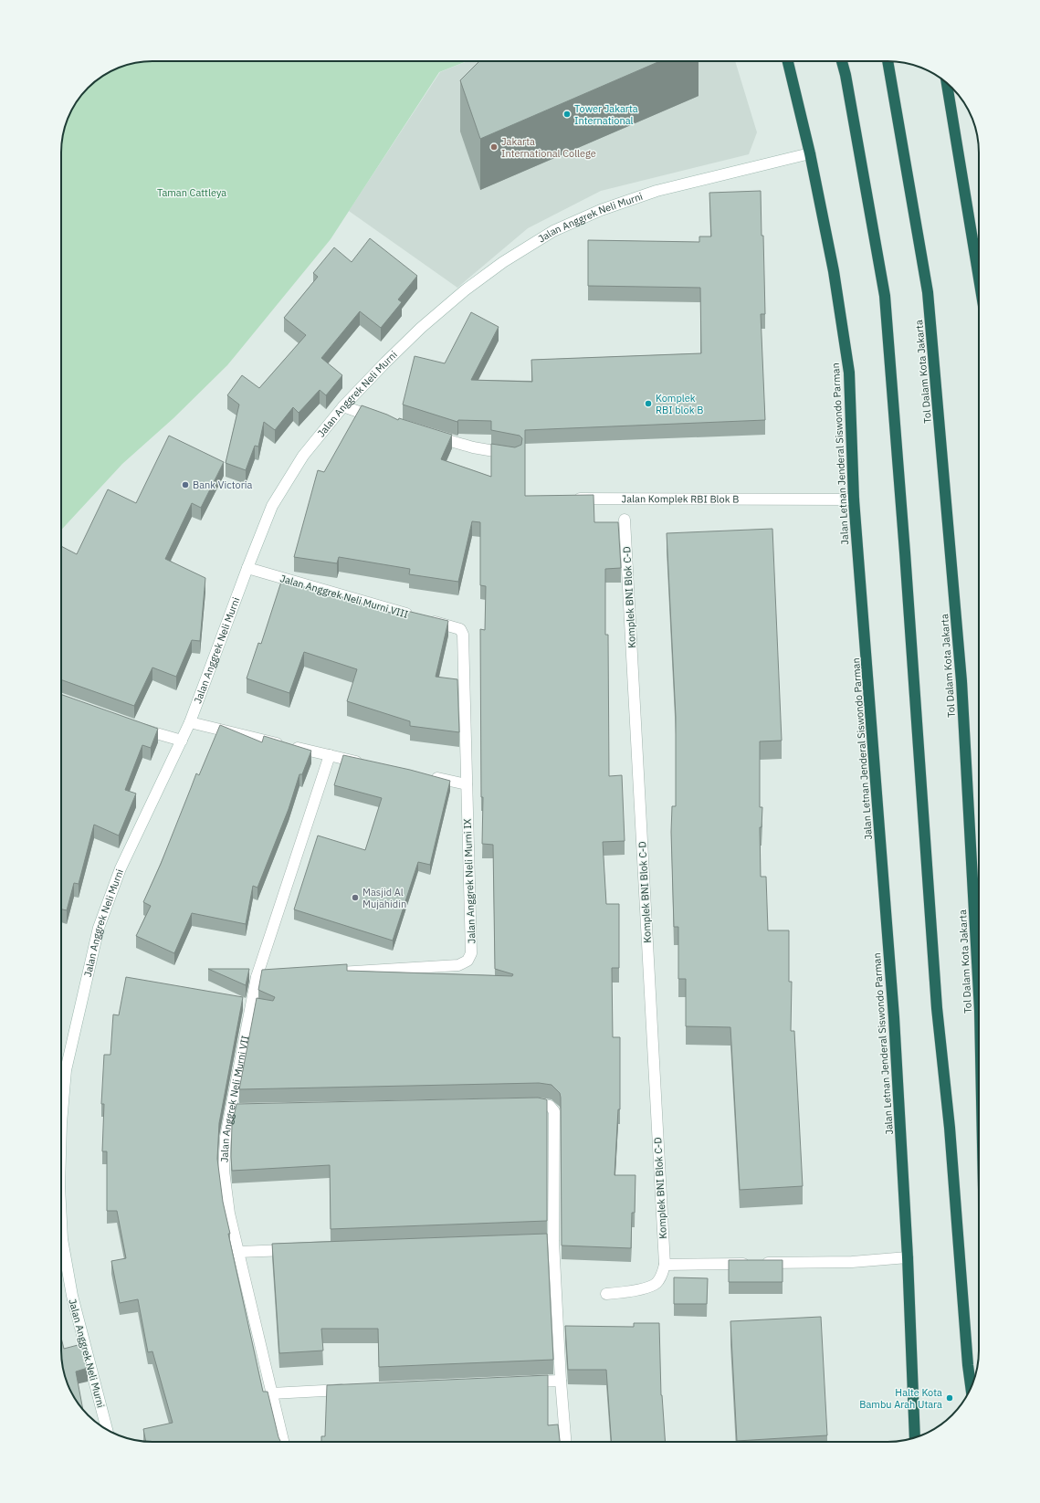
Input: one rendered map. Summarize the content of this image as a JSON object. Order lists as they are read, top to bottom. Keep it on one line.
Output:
{"streets":{"highway":["Tol Dalam Kota Jakarta","Jalan Letnan Jenderal Siswondo Parman"],"street":["Jalan Anggrek Neli Murni","Jalan Komplek RBI Blok B","Jalan Anggrek Neli Murni VIII","Komplek BNI Blok C-D","Jalan Anggrek Neli Murni IX","Jalan Anggrek Neli Murni VII"]},"crossings":[["Jalan Anggrek Neli Murni","Jalan Letnan Jenderal Siswondo Parman"],["Jalan Anggrek Neli Murni","Jalan Anggrek Neli Murni VIII"],["Jalan Letnan Jenderal Siswondo Parman","Jalan Komplek RBI Blok B"],["Jalan Anggrek Neli Murni VIII","Jalan Anggrek Neli Murni IX"]],"parks":["Taman Cattleya"],"places":["Tower Jakarta International","Jakarta International College","Komplek RBI blok B","Bank Victoria","Masjid Al Mujahidin","Halte Kota Bambu Arah Utara"]}
